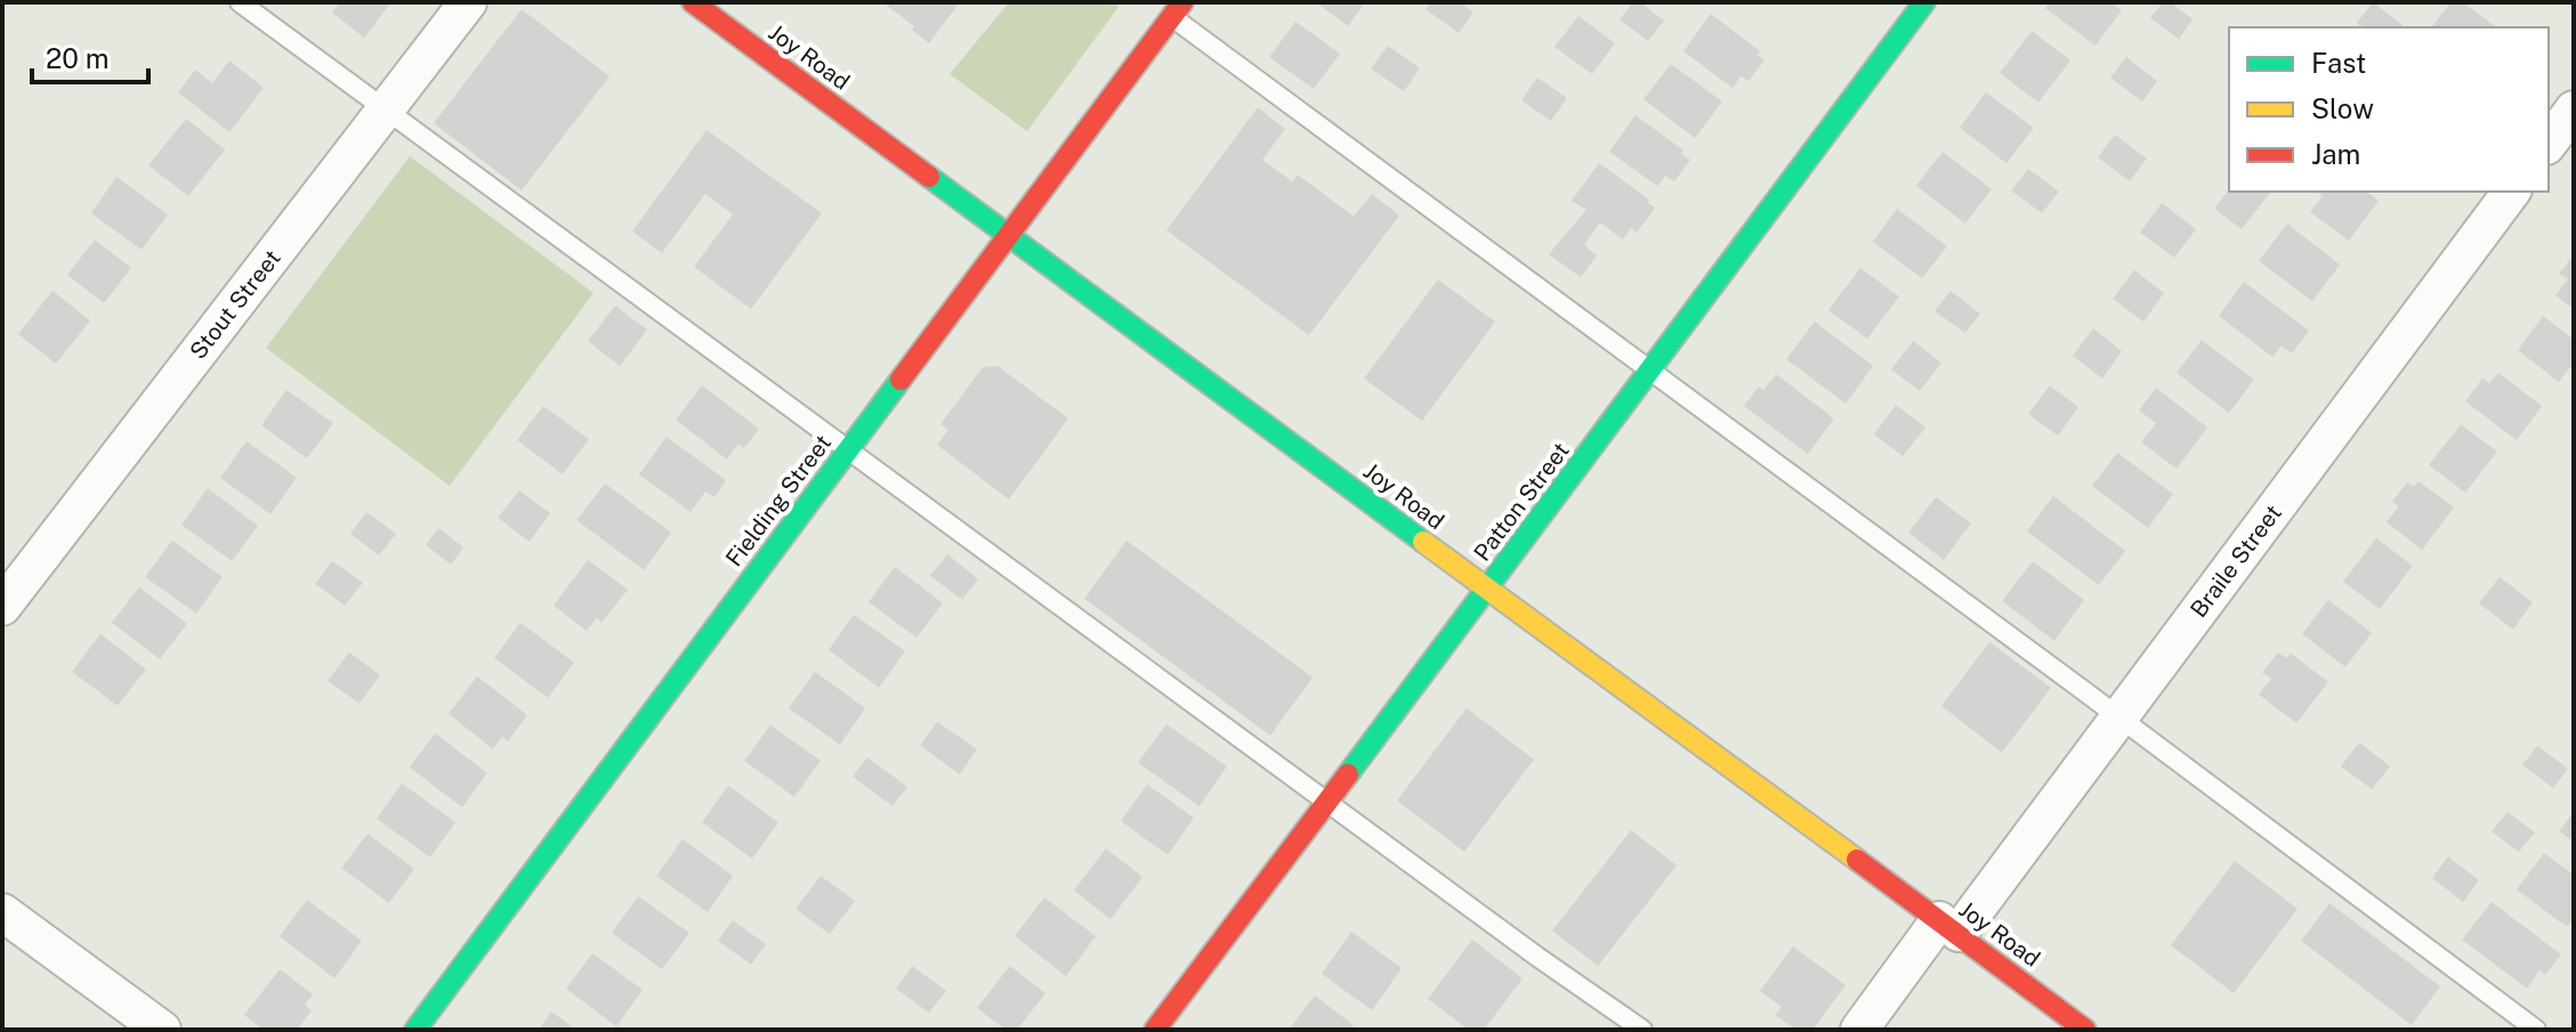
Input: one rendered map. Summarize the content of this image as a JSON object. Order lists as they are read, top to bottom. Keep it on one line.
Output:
{"streets":{"street":["Joy Road","Stout Street","Fielding Street","Patton Street","Braile Street"]},"crossings":[["Joy Road","Fielding Street"],["Joy Road","Patton Street"],["Joy Road","Braile Street"]],"legend":["Fast","Slow","Jam"],"scale_bar":"20 m"}
